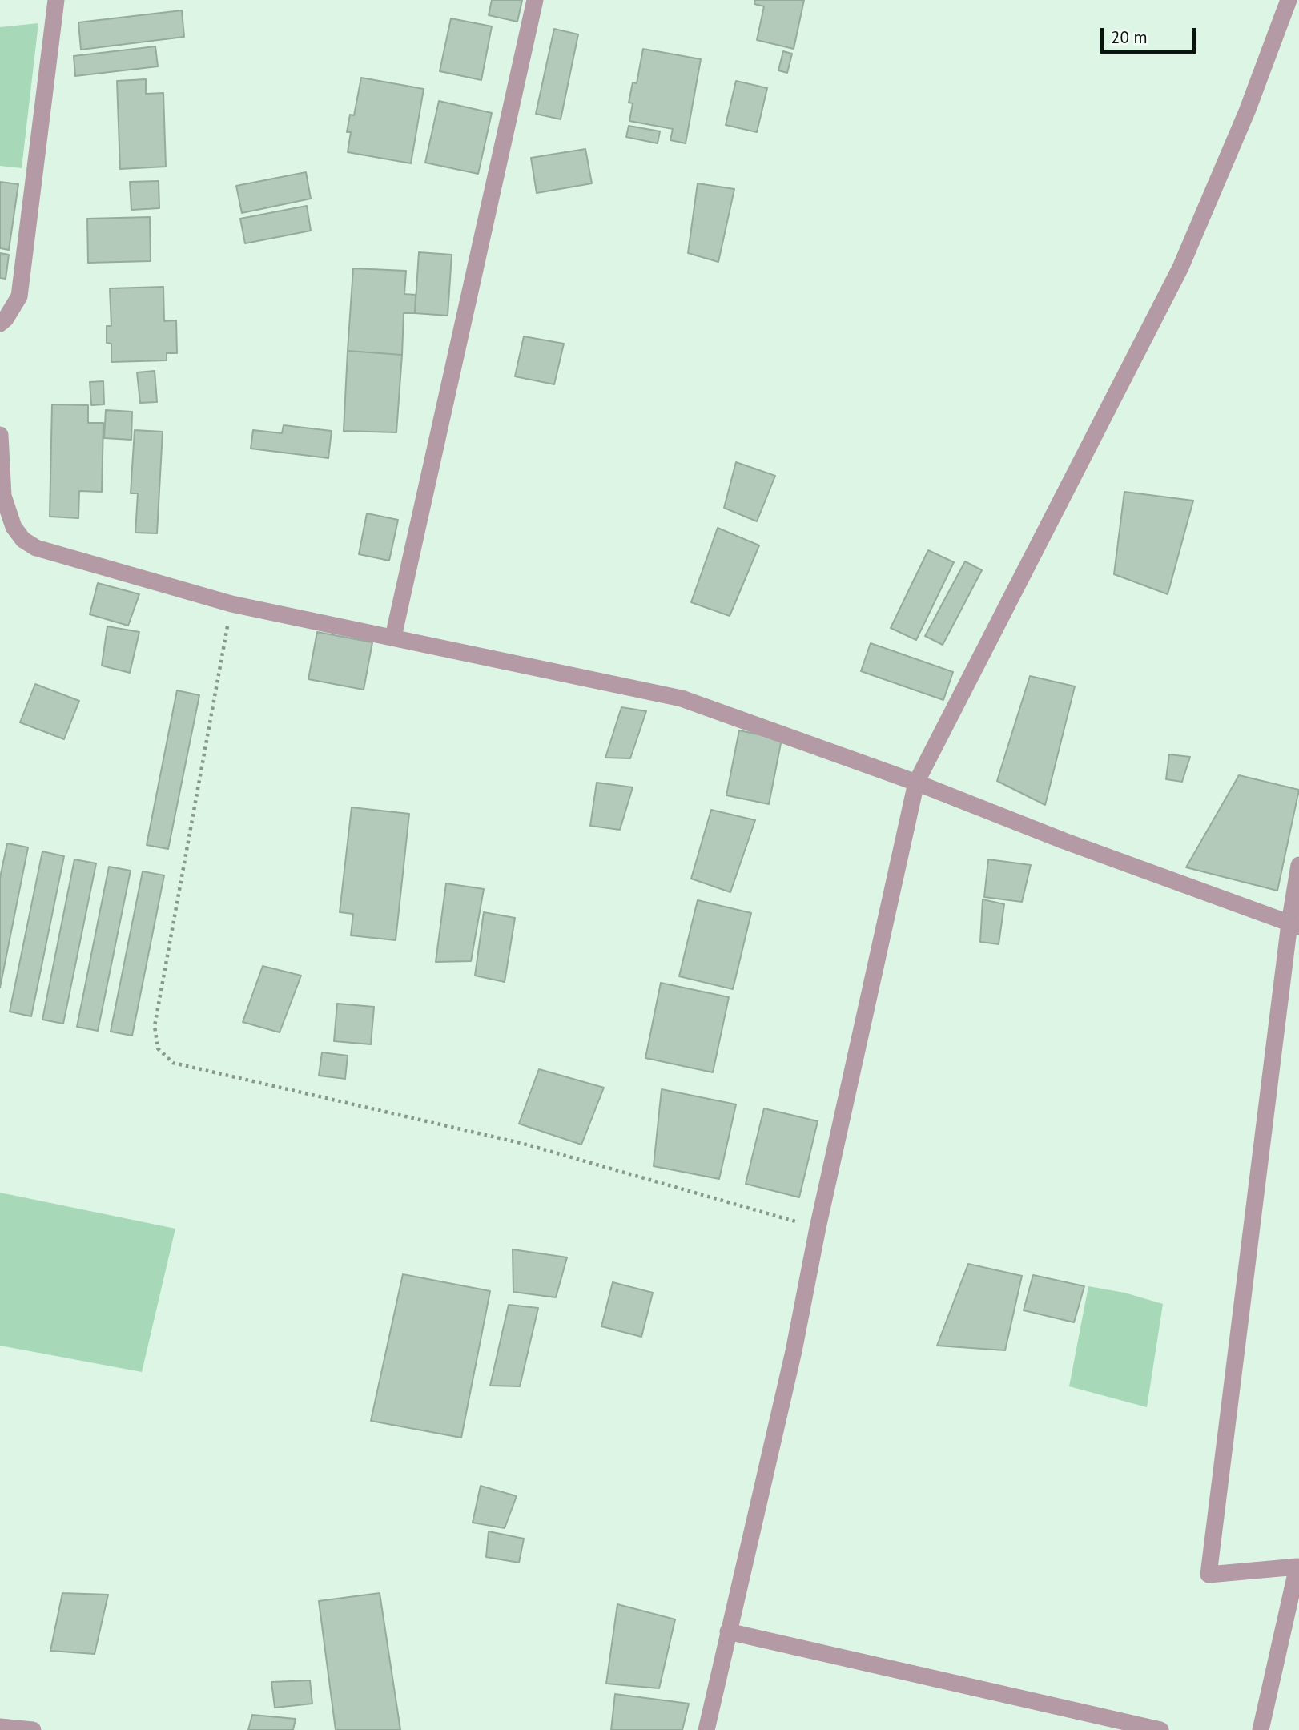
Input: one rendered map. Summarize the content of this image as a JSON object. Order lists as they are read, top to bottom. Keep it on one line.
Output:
{"scale_bar":"20 m"}
